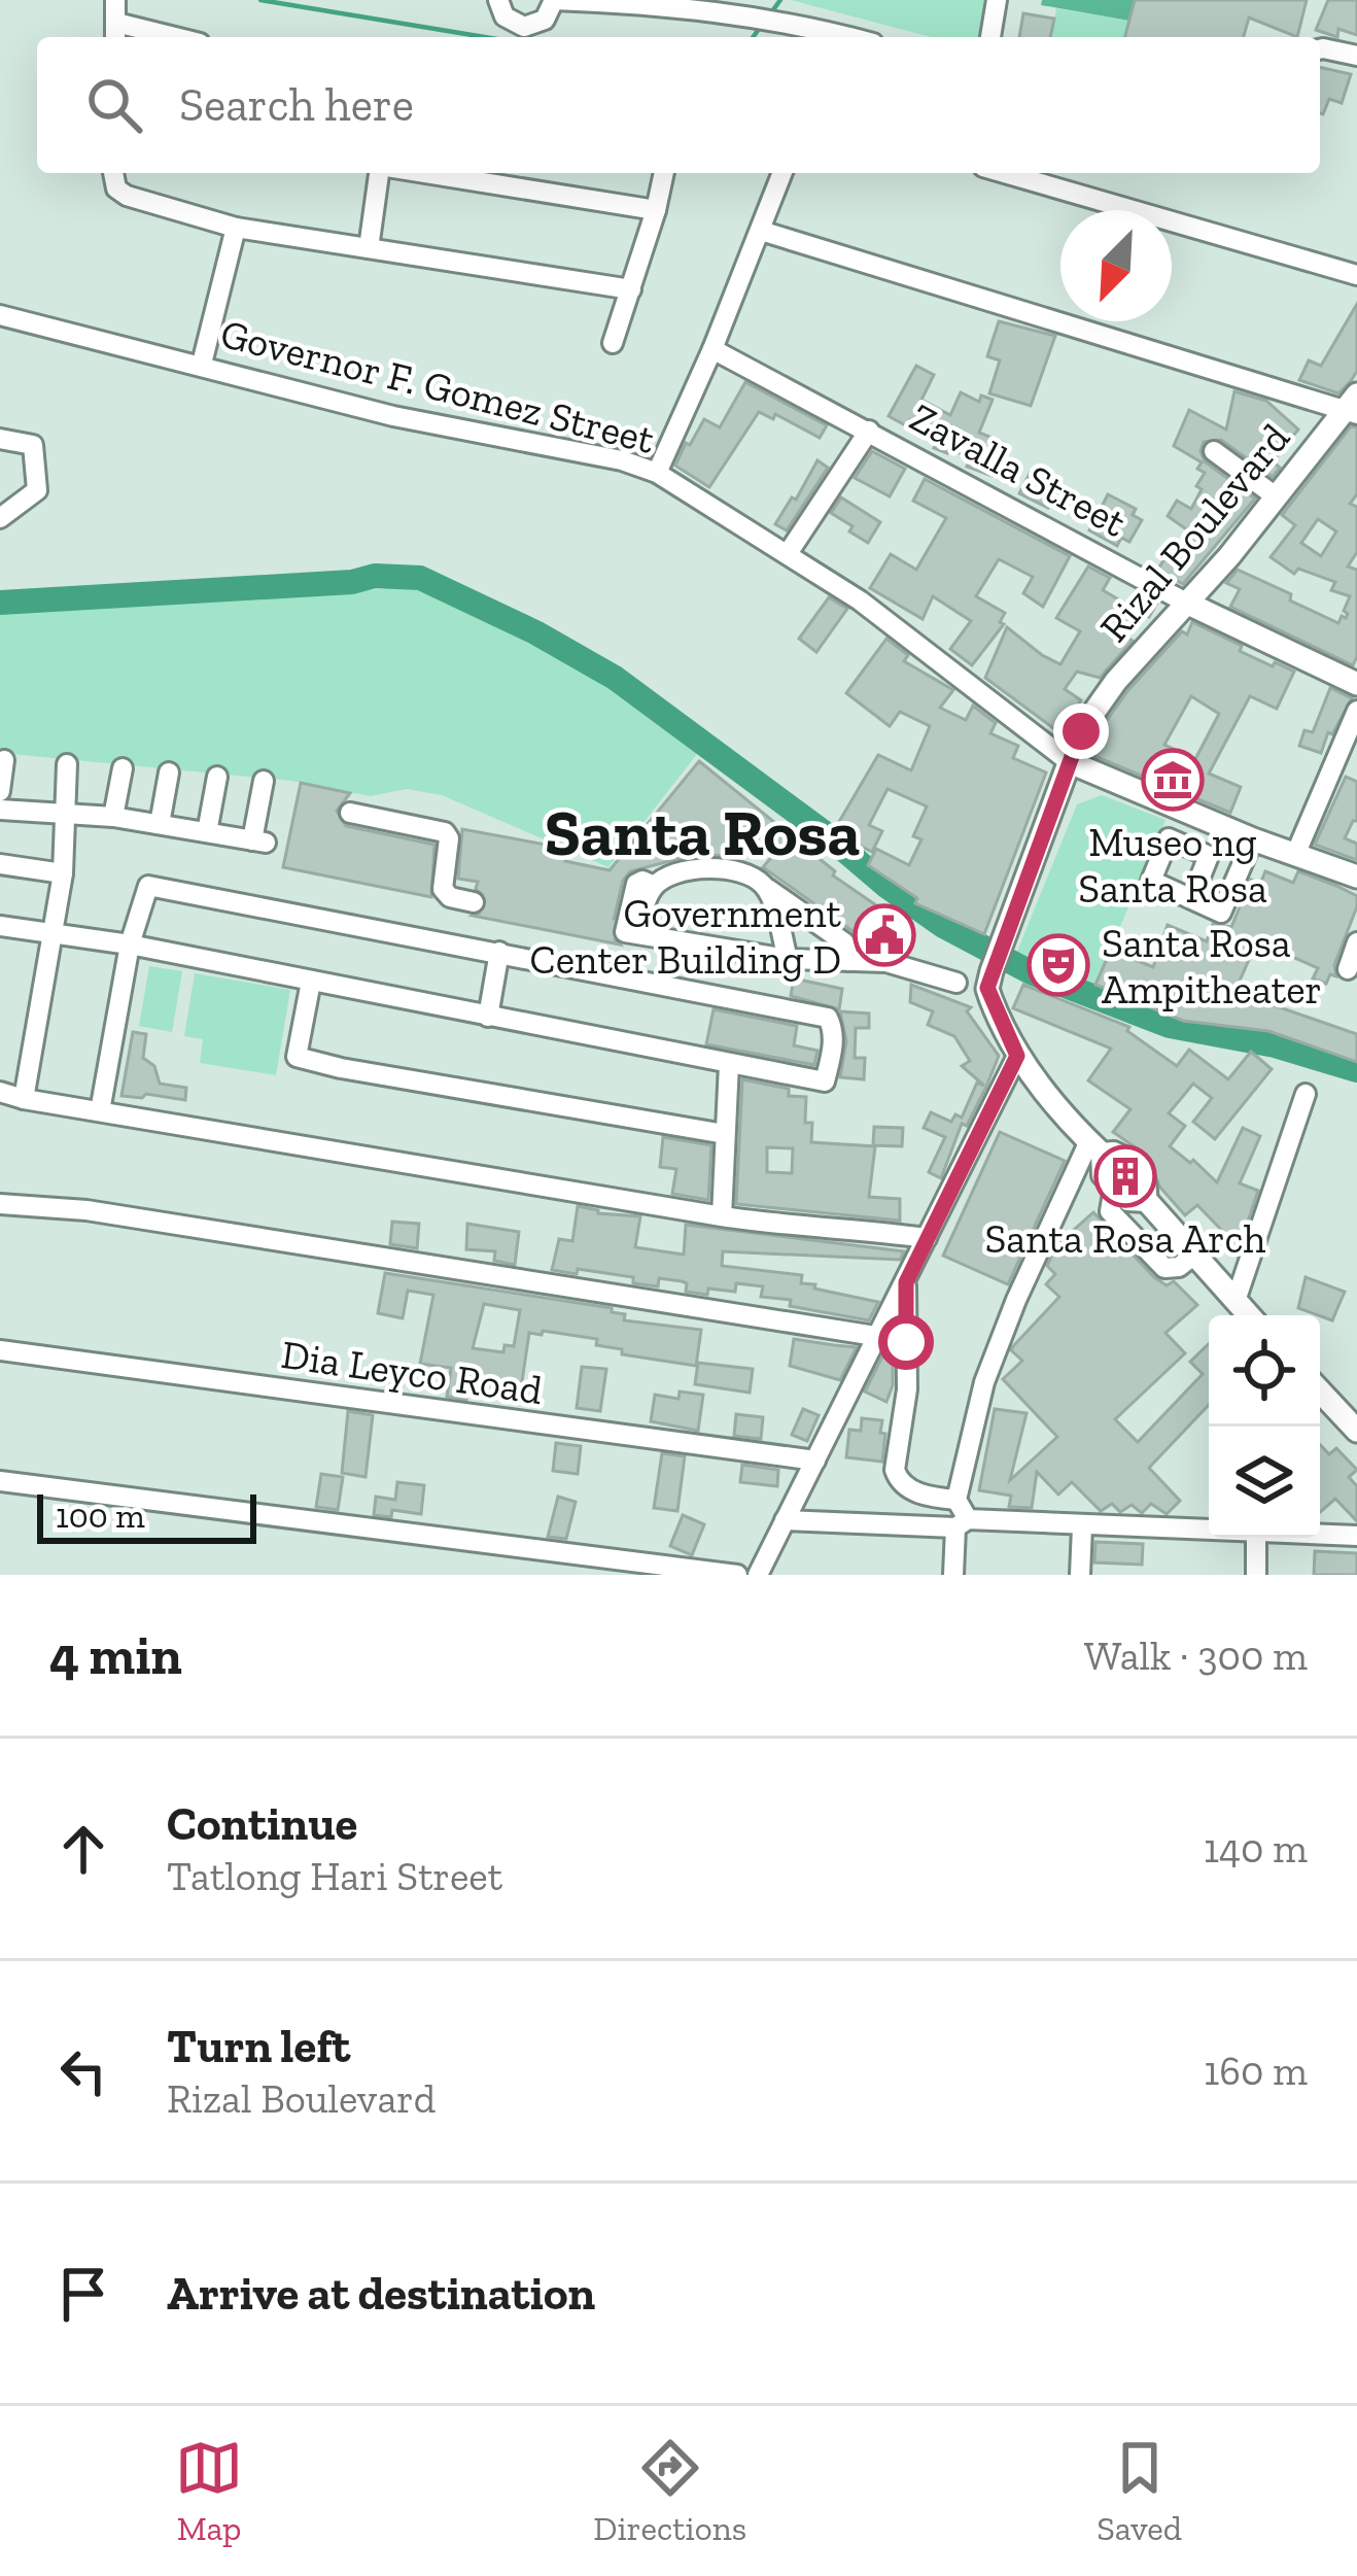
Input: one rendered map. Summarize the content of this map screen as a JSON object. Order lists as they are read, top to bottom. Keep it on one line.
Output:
{"streets":{"main road":["Zavalla Street","Rizal Boulevard"],"street":["Governor F. Gomez Street","Dia Leyco Road"]},"crossings":[["Governor F. Gomez Street","Rizal Boulevard"],["Zavalla Street","Rizal Boulevard"]],"districts":["Santa Rosa"],"places":{"museum":["Museo ng Santa Rosa"],"public building":["Government Center Building D"],"theatre":["Santa Rosa Ampitheater"],"building":["Santa Rosa Arch"]},"scale_bar":"100 m","north":"bottom left","page":{"search":"Search here","scale":"100 m","heading":["4 min","Walk · 300 m"],"list":[["Continue","Tatlong Hari Street","140 m"],["Turn left","Rizal Boulevard","160 m"],"Arrive at destination"],"nav":["Map","Directions","Saved"]}}
